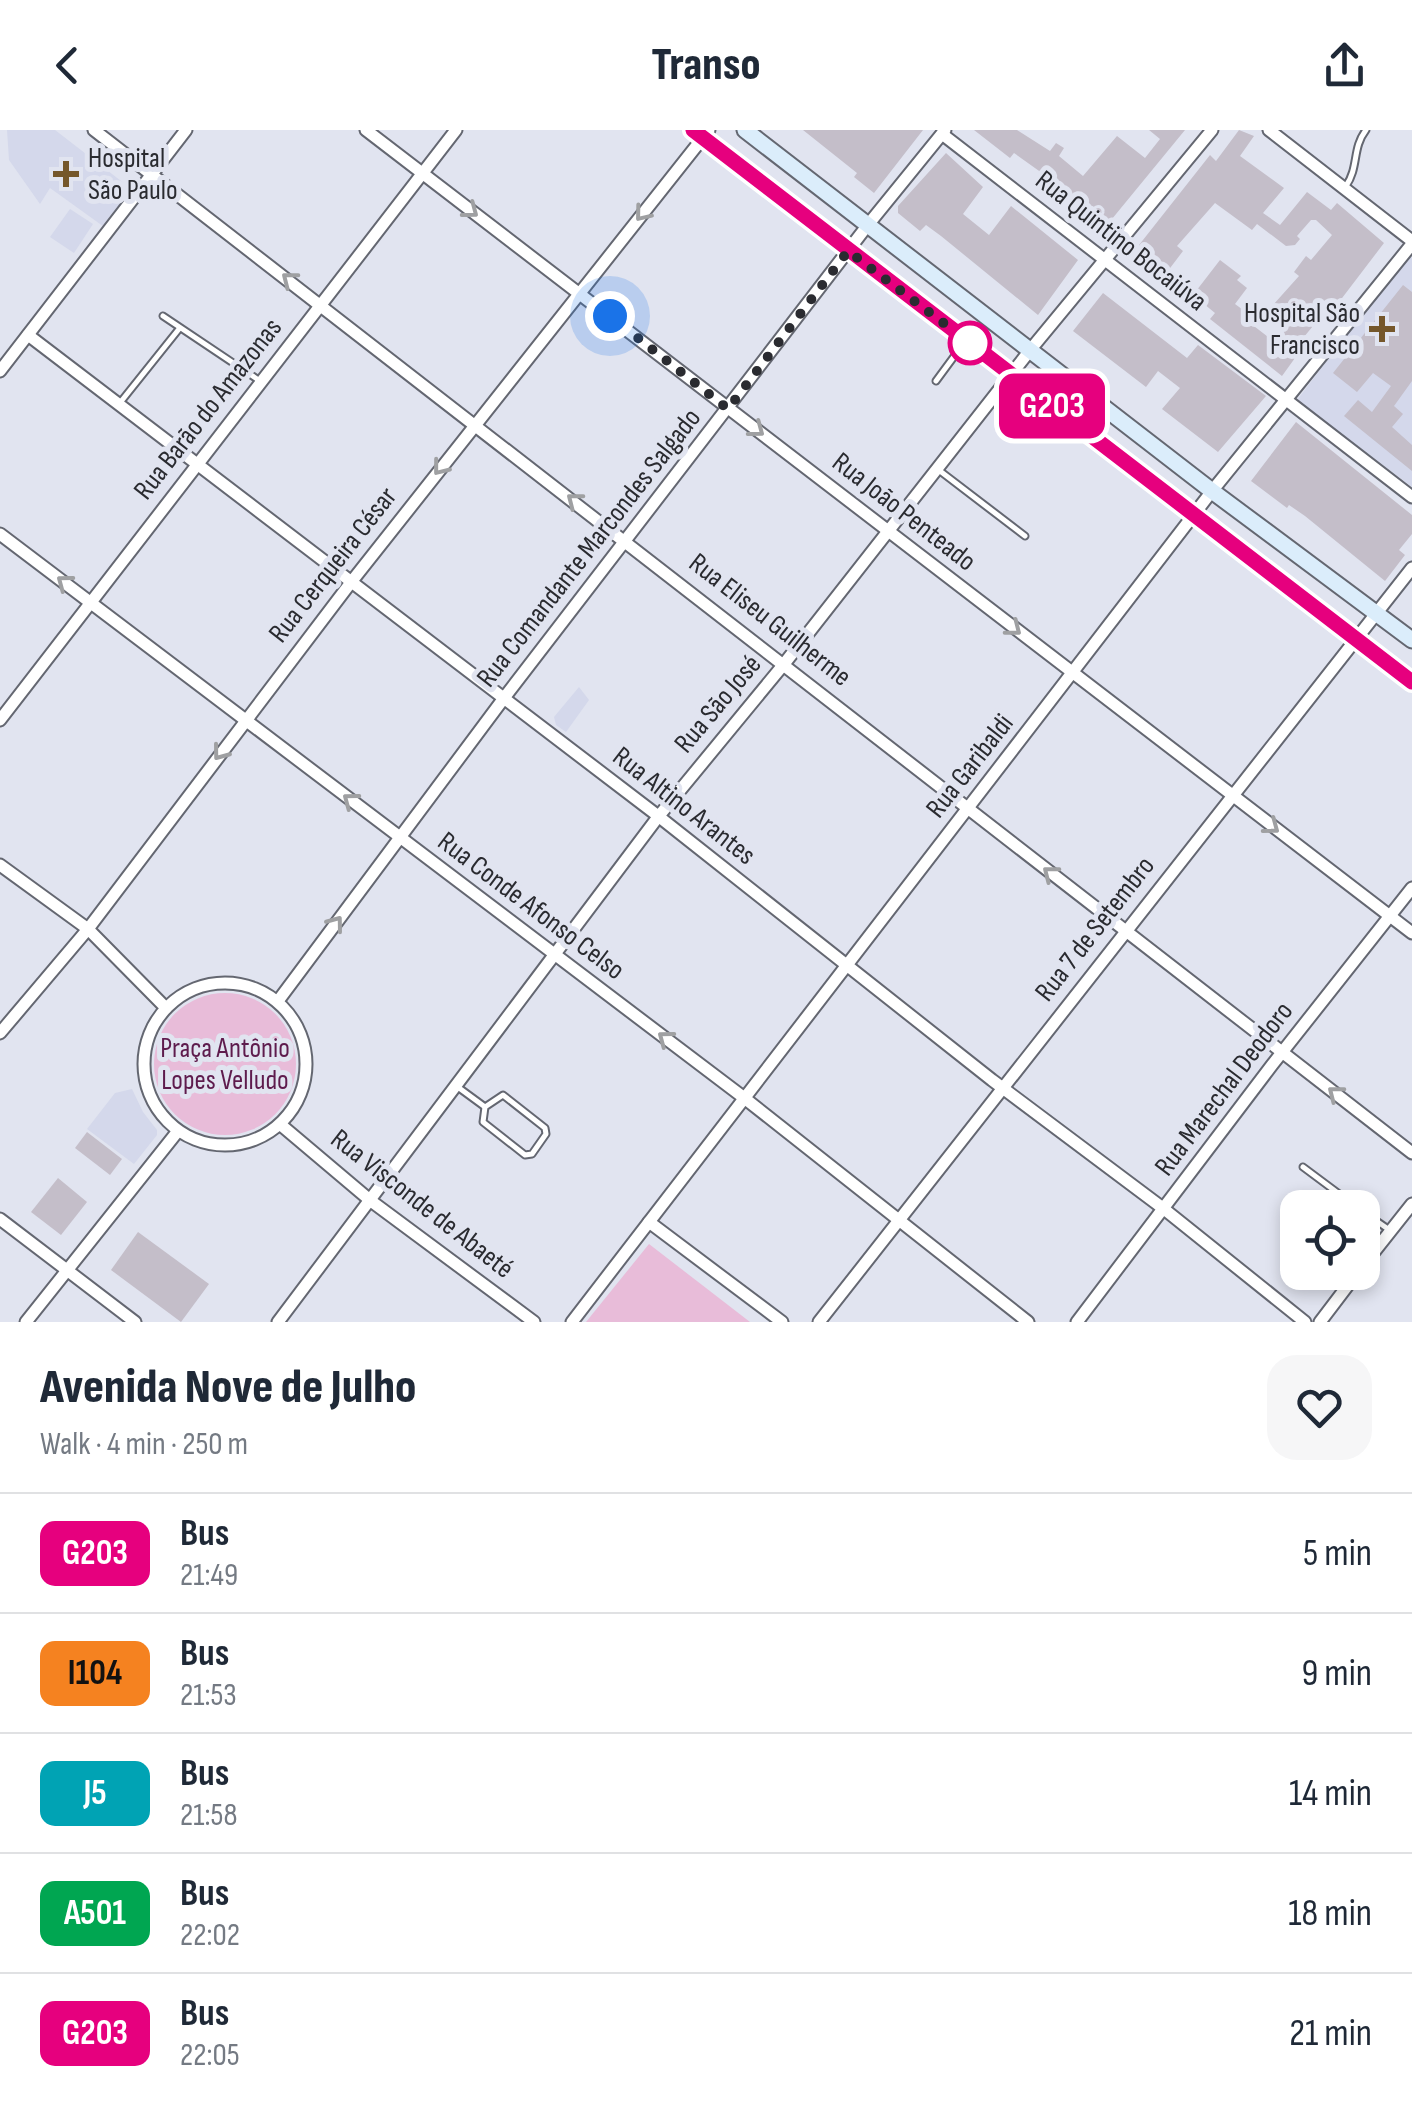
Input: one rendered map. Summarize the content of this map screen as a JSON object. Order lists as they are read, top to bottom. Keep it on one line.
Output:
{"streets":{"street":["Rua Quintino Bocaiúva","Rua Barão do Amazonas","Rua João Penteado","Rua Comandante Marcondes Salgado","Rua Cerqueira César","Rua Eliseu Guilherme","Rua São José","Rua Garibaldi","Rua Altino Arantes","Rua Conde Afonso Celso","Rua 7 de Setembro","Rua Marechal Deodoro","Rua Visconde de Abaeté"]},"crossings":[["Rua Quintino Bocaiúva","Rua Comandante Marcondes Salgado"],["Rua Quintino Bocaiúva","Rua São José"],["Rua Quintino Bocaiúva","Rua Garibaldi"],["Rua Barão do Amazonas","Rua João Penteado"],["Rua Barão do Amazonas","Rua Eliseu Guilherme"],["Rua Barão do Amazonas","Rua Altino Arantes"],["Rua Barão do Amazonas","Rua Conde Afonso Celso"],["Rua João Penteado","Rua Comandante Marcondes Salgado"],["Rua João Penteado","Rua Cerqueira César"],["Rua João Penteado","Rua São José"],["Rua João Penteado","Rua Garibaldi"],["Rua João Penteado","Rua 7 de Setembro"],["Rua João Penteado","Rua Marechal Deodoro"],["Rua Comandante Marcondes Salgado","Rua Eliseu Guilherme"],["Rua Comandante Marcondes Salgado","Rua Altino Arantes"],["Rua Comandante Marcondes Salgado","Rua Conde Afonso Celso"],["Rua Comandante Marcondes Salgado","Rua Visconde de Abaeté"],["Rua Cerqueira César","Rua Eliseu Guilherme"],["Rua Cerqueira César","Rua Altino Arantes"],["Rua Cerqueira César","Rua Conde Afonso Celso"],["Rua Eliseu Guilherme","Rua São José"],["Rua Eliseu Guilherme","Rua Garibaldi"],["Rua Eliseu Guilherme","Rua 7 de Setembro"],["Rua Eliseu Guilherme","Rua Marechal Deodoro"],["Rua São José","Rua Altino Arantes"],["Rua São José","Rua Conde Afonso Celso"],["Rua São José","Rua Visconde de Abaeté"],["Rua Garibaldi","Rua Altino Arantes"],["Rua Garibaldi","Rua Conde Afonso Celso"],["Rua Altino Arantes","Rua 7 de Setembro"],["Rua Altino Arantes","Rua Marechal Deodoro"],["Rua Conde Afonso Celso","Rua 7 de Setembro"]],"one_way":["Rua João Penteado","Rua Cerqueira César","Rua Eliseu Guilherme","Rua Conde Afonso Celso"],"parks":["Praça Antônio Lopes Velludo"],"places":{"health":["Hospital São Paulo","Hospital São Francisco"]},"lines":["bus line G203"],"page":{"header":"Transo","on_map":"G203","heading":["Avenida Nove de Julho","Walk · 4 min · 250 m"],"list":[{"mark":"G203","name":"Bus","note":"21:49","value":"5 min"},{"mark":"I104","name":"Bus","note":"21:53","value":"9 min"},{"mark":"J5","name":"Bus","note":"21:58","value":"14 min"},{"mark":"A501","name":"Bus","note":"22:02","value":"18 min"},{"mark":"G203","name":"Bus","note":"22:05","value":"21 min"}]}}
